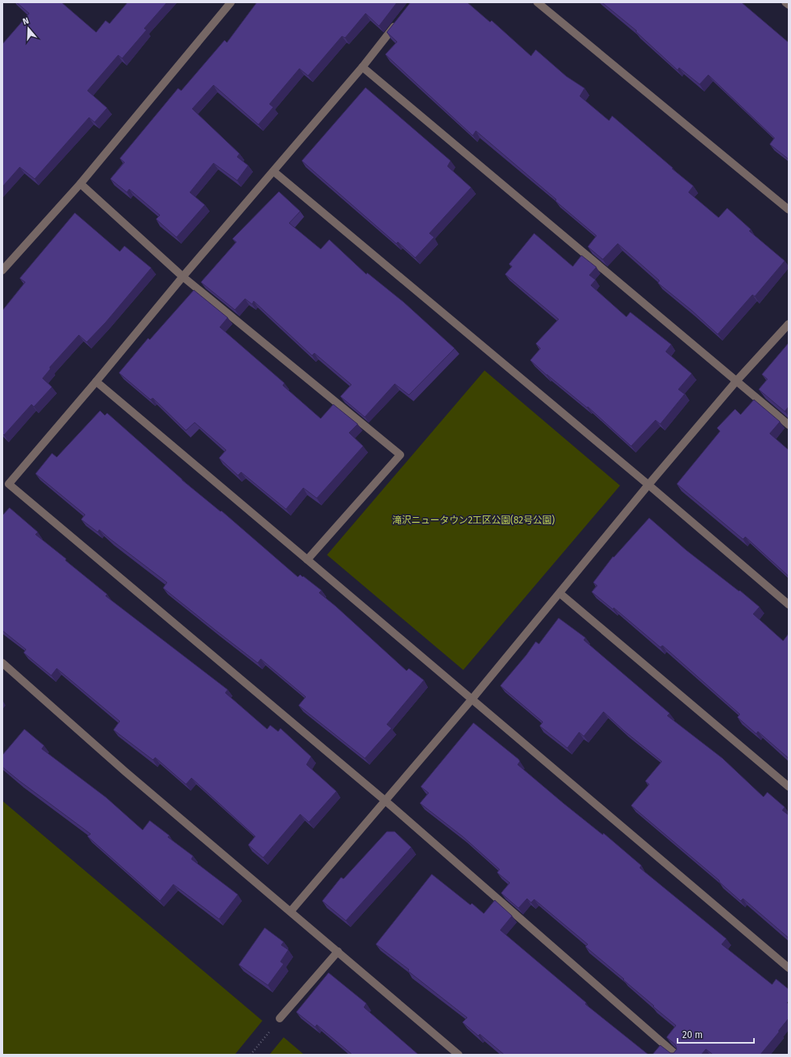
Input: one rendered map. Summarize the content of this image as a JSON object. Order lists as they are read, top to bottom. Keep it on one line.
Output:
{"parks":["滝沢ニュータウン2工区公園(82号公園)"],"scale_bar":"20 m","north":"top"}
